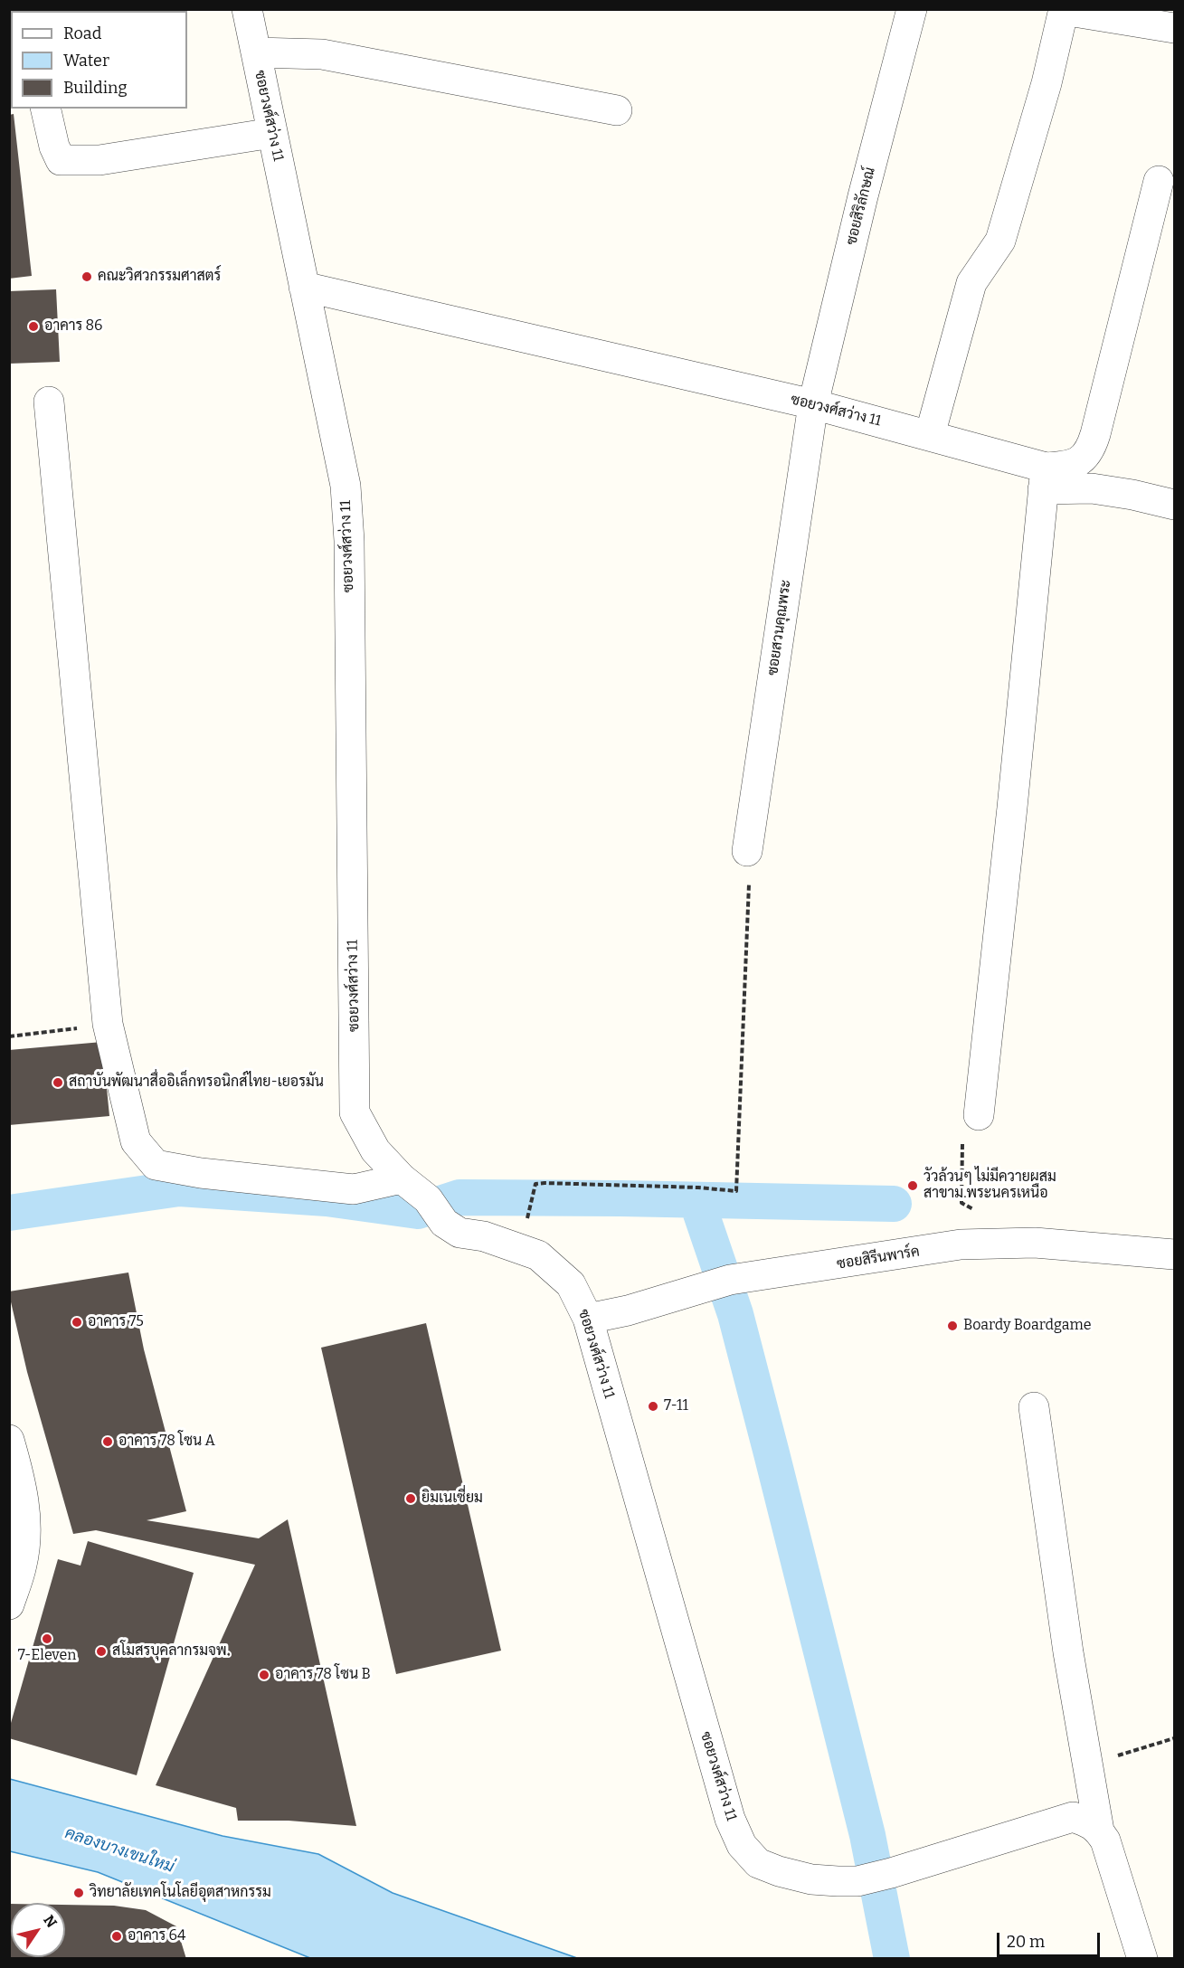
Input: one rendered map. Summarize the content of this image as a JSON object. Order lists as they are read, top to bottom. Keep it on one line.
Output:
{"streets":{"street":["ซอยวงศ์สว่าง 11","ซอยสิริลักษณ์","ซอยสวนคุณพระ","ซอยสิรีนพาร์ค"]},"crossings":[["ซอยวงศ์สว่าง 11","ซอยสิริลักษณ์"],["ซอยวงศ์สว่าง 11","ซอยสวนคุณพระ"],["ซอยวงศ์สว่าง 11","ซอยสิรีนพาร์ค"],["ซอยสิริลักษณ์","ซอยสวนคุณพระ"]],"water":["คลองบางเขนใหม่"],"places":["คณะวิศวกรรมศาสตร์","อาคาร 86","สถาบันพัฒนาสื่ออิเล็กทรอนิกส์ไทย-เยอรมัน","วัวล้วนๆ ไม่มีควายผสม สาขาม.พระนครเหนือ","อาคาร 75","Boardy Boardgame","7-11","อาคาร 78 โซน A","ยิมเนเซี่ยม","7-Eleven","สโมสรบุคลากรมจพ.","อาคาร 78 โซน B","วิทยาลัยเทคโนโลยีอุตสาหกรรม","อาคาร 64"],"legend":["Road","Water","Building"],"scale_bar":"20 m","north":"top right"}
